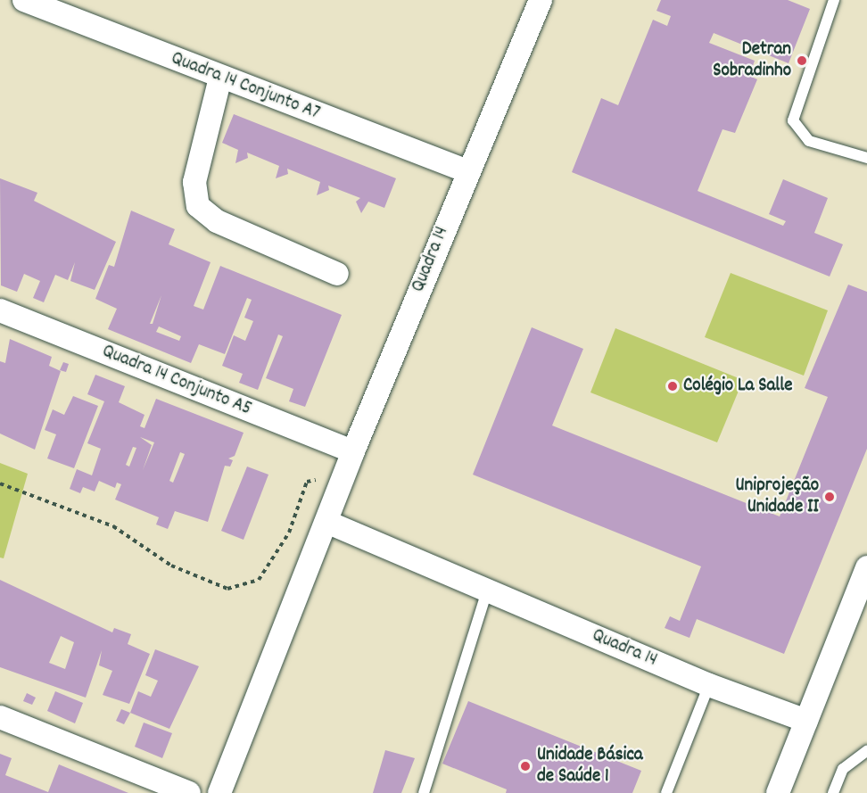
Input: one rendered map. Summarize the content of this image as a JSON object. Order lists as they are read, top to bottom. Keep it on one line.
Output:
{"streets":{"street":["Quadra 14 Conjunto A7","Quadra 14","Quadra 14 Conjunto A5"]},"crossings":[["Quadra 14 Conjunto A7","Quadra 14"],["Quadra 14","Quadra 14 Conjunto A5"]],"places":["Detran Sobradinho","Colégio La Salle","Uniprojeção Unidade II","Unidade Básica de Saúde 1"]}
